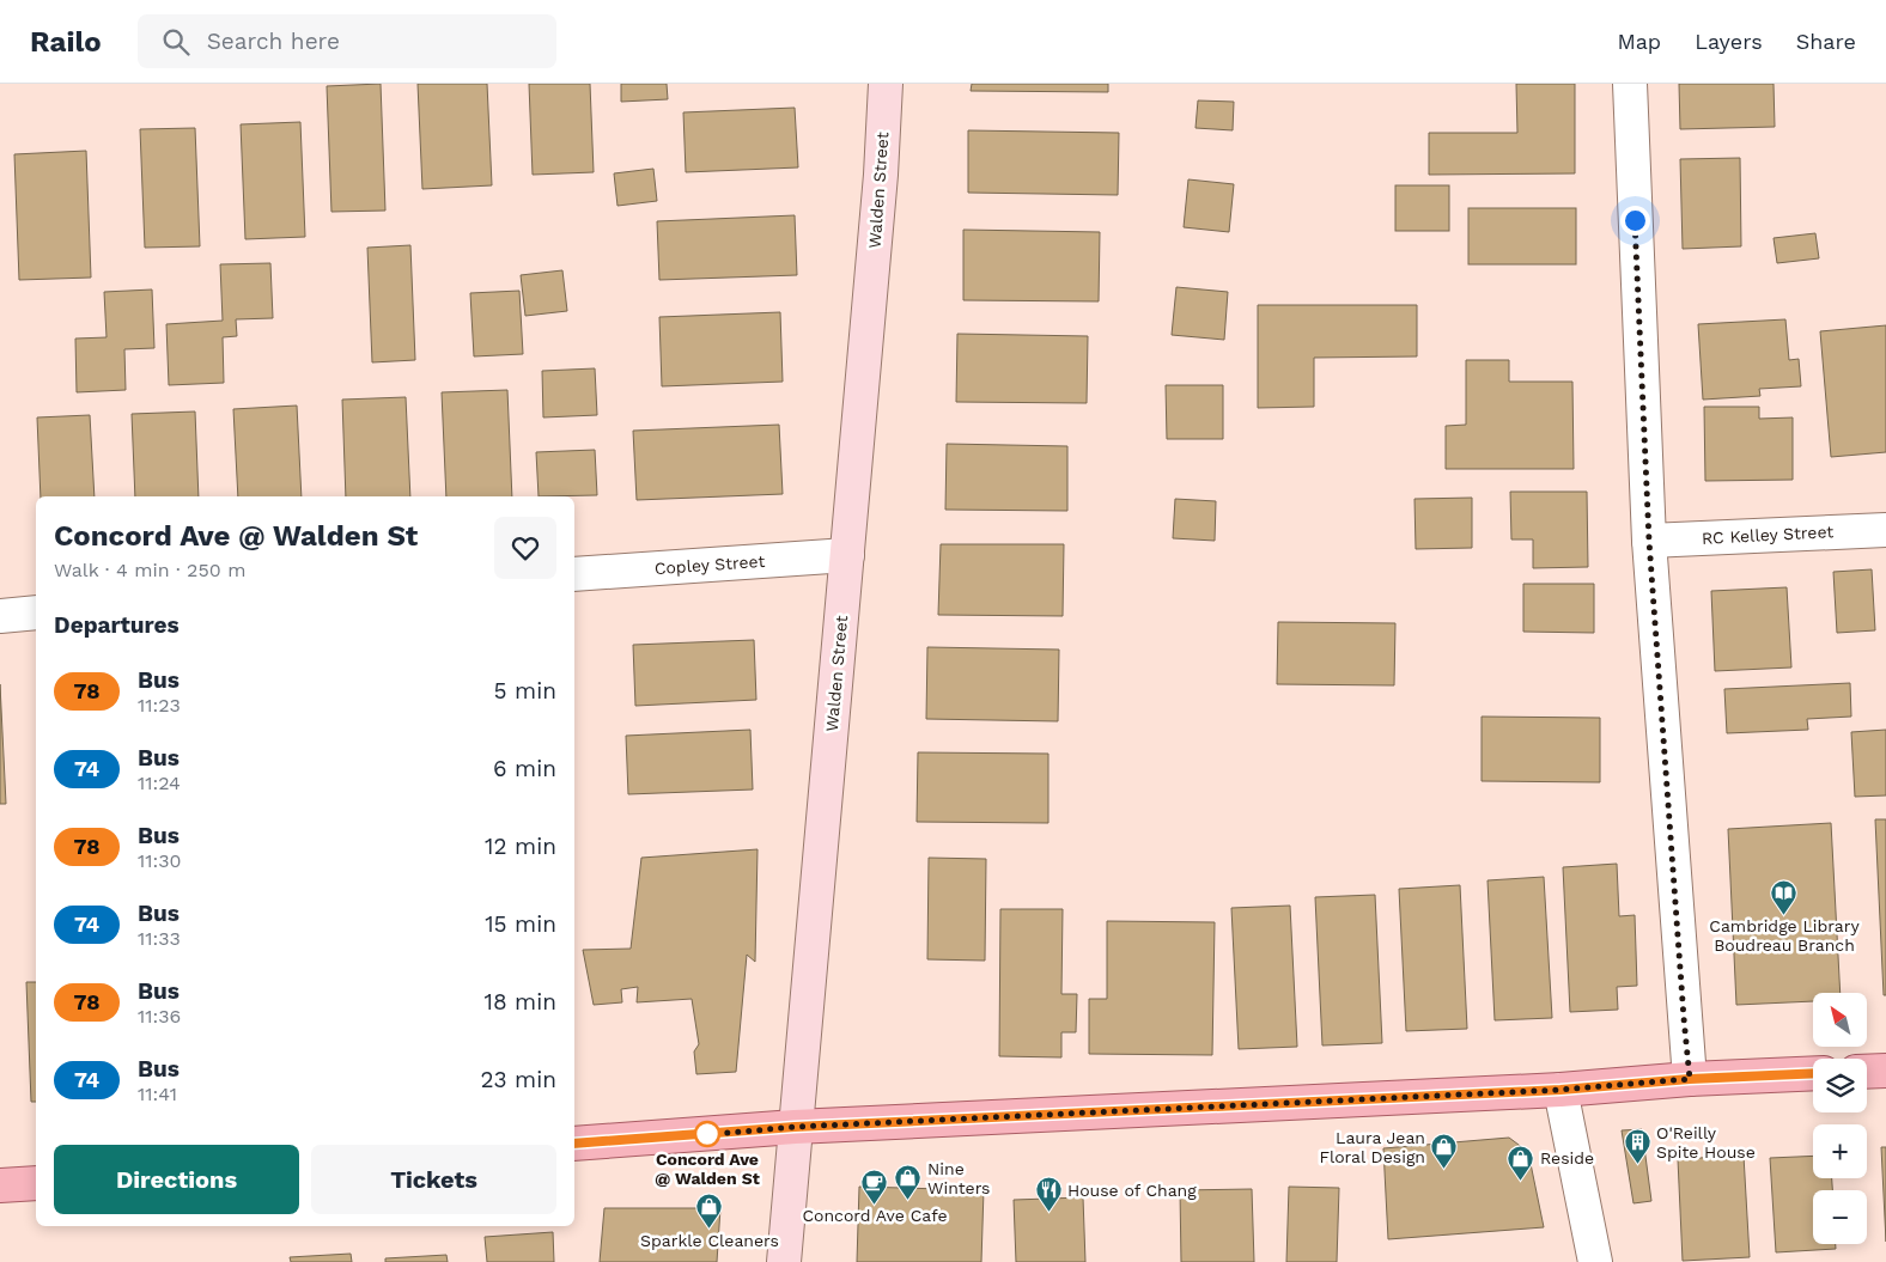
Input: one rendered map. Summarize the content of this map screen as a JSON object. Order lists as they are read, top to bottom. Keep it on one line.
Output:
{"streets":{"street":["Walden Street","RC Kelley Street","Copley Street"]},"crossings":[["Walden Street","Copley Street"]],"places":{"library":["Cambridge Library Boudreau Branch"],"other":["Concord Ave @ Walden St"],"building":["O'Reilly Spite House"],"shop":["Laura Jean Floral Design","Reside","Nine Winters","Sparkle Cleaners"],"cafe":["Concord Ave Cafe"],"restaurant":["House of Chang"]},"lines":["bus line 78"],"north":"top left","page":{"header":"Railo","search":"Search here","nav":["Map","Layers","Share"],"heading":[["Concord Ave @ Walden St","Walk · 4 min · 250 m"],"Departures"],"list":[{"mark":"78","name":"Bus","note":"11:23","value":"5 min"},{"mark":"74","name":"Bus","note":"11:24","value":"6 min"},{"mark":"78","name":"Bus","note":"11:30","value":"12 min"},{"mark":"74","name":"Bus","note":"11:33","value":"15 min"},{"mark":"78","name":"Bus","note":"11:36","value":"18 min"},{"mark":"74","name":"Bus","note":"11:41","value":"23 min"}],"map_buttons":["+","−"],"buttons":["Directions","Tickets"]}}
